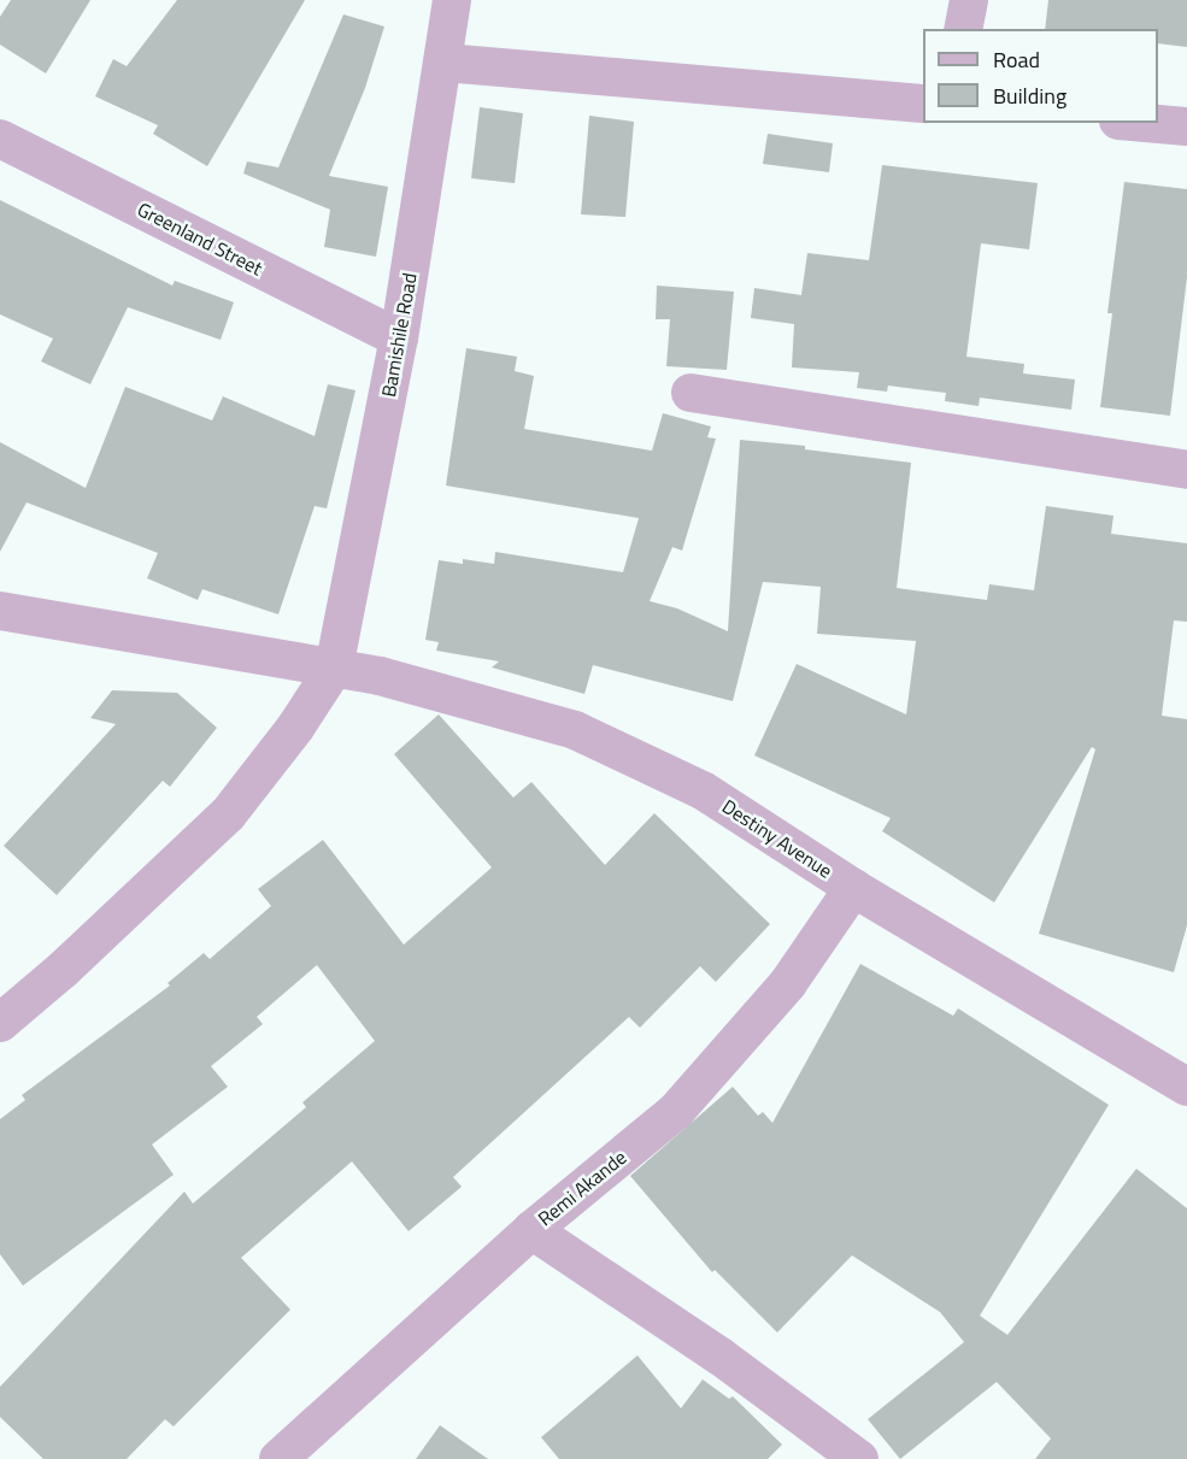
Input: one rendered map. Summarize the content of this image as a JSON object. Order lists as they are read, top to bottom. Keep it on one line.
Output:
{"streets":{"street":["Greenland Street","Bamishile Road","Destiny Avenue","Remi Akande"]},"crossings":[["Greenland Street","Bamishile Road"],["Bamishile Road","Destiny Avenue"],["Destiny Avenue","Remi Akande"]],"legend":["Road","Building"]}
